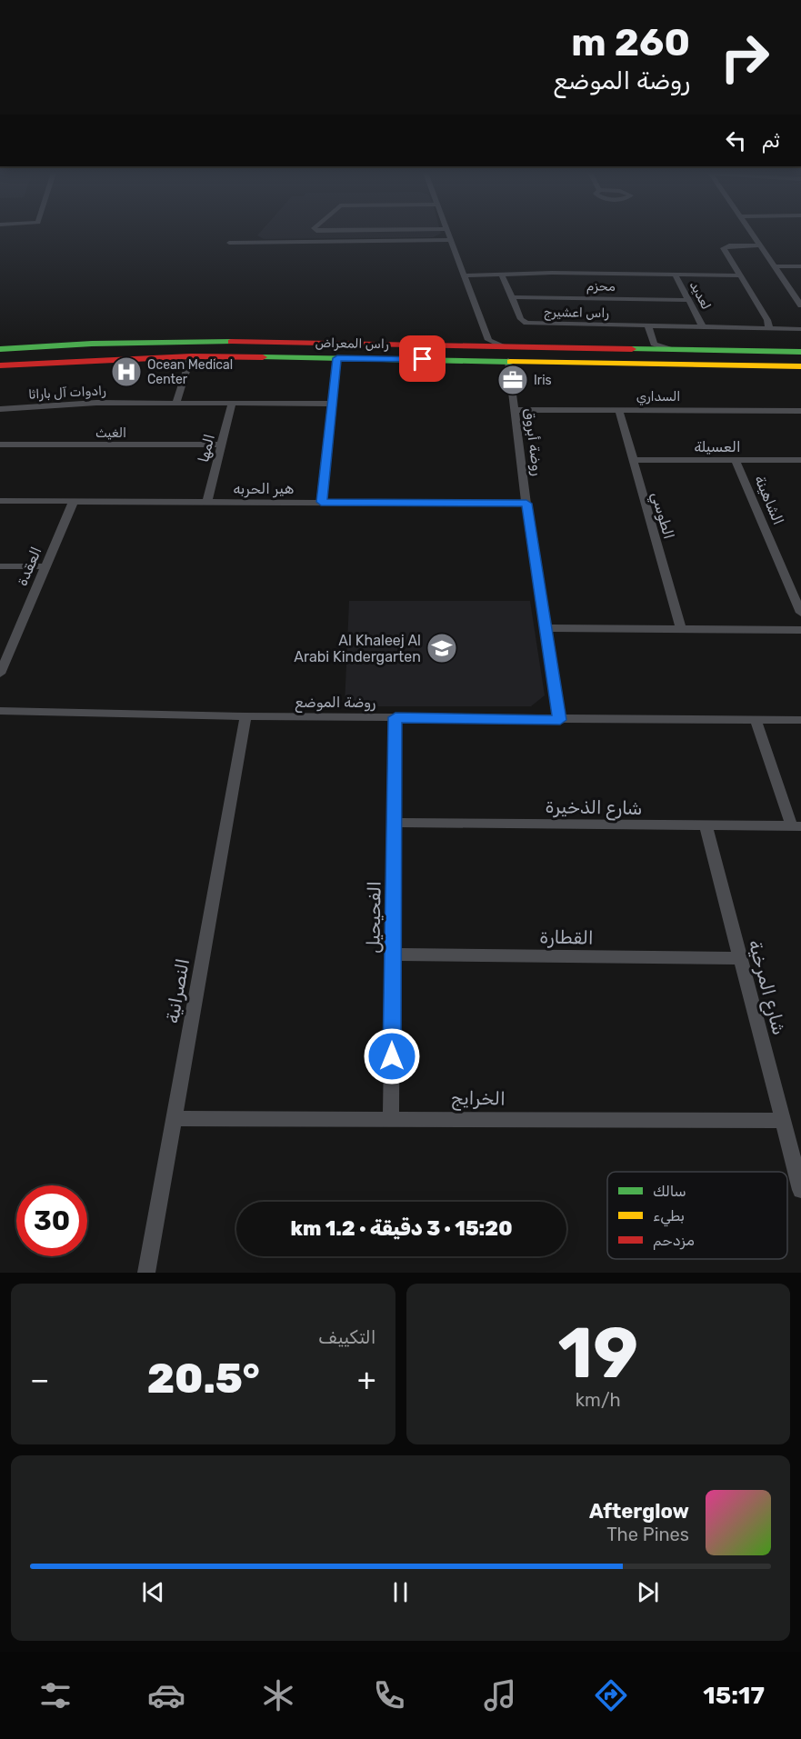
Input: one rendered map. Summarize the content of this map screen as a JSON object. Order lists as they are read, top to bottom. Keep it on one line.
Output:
{"streets":{"street":["محزم","لعديد","راس اعشيرج","راس المعراض","رادوات آل باراثا","السداري","الغيث","روضة أبروق","العسيلة","المها","هير الحربه","الشاهينة","الطوسي","العقدة","روضة الموضع","شارع الذخيرة","الفحيحيل","القطارة","شارع المرخية","النصرانية","الخرايج"]},"crossings":[["محزم","لعديد"],["محزم","راس اعشيرج"],["لعديد","راس اعشيرج"],["راس المعراض","روضة أبروق"],["رادوات آل باراثا","المها"],["السداري","روضة أبروق"],["السداري","الطوسي"],["الغيث","المها"],["روضة أبروق","هير الحربه"],["روضة أبروق","روضة الموضع"],["العسيلة","الشاهينة"],["العسيلة","الطوسي"],["المها","هير الحربه"],["هير الحربه","العقدة"],["روضة الموضع","شارع الذخيرة"],["روضة الموضع","الفحيحيل"],["روضة الموضع","النصرانية"],["شارع الذخيرة","الفحيحيل"],["شارع الذخيرة","شارع المرخية"],["الفحيحيل","القطارة"],["الفحيحيل","الخرايج"],["القطارة","شارع المرخية"],["شارع المرخية","الخرايج"],["النصرانية","الخرايج"]],"places":{"hospital":["Ocean Medical Center"],"office":["Iris"],"school or university":["Al Khaleej Al Arabi Kindergarten"]},"legend":["سالك","بطيء","مزدحم"],"page":{"turn":["260 m","روضة الموضع"],"then":"ثم","limit":"30","trip":"15:20 · 3 دقيقة · 1.2 km","tile":[["19","km/h"],"التكييف"],"heat":["−","20.5°","+"],"song":["Afterglow","The Pines"],"tabs":"15:17"}}
